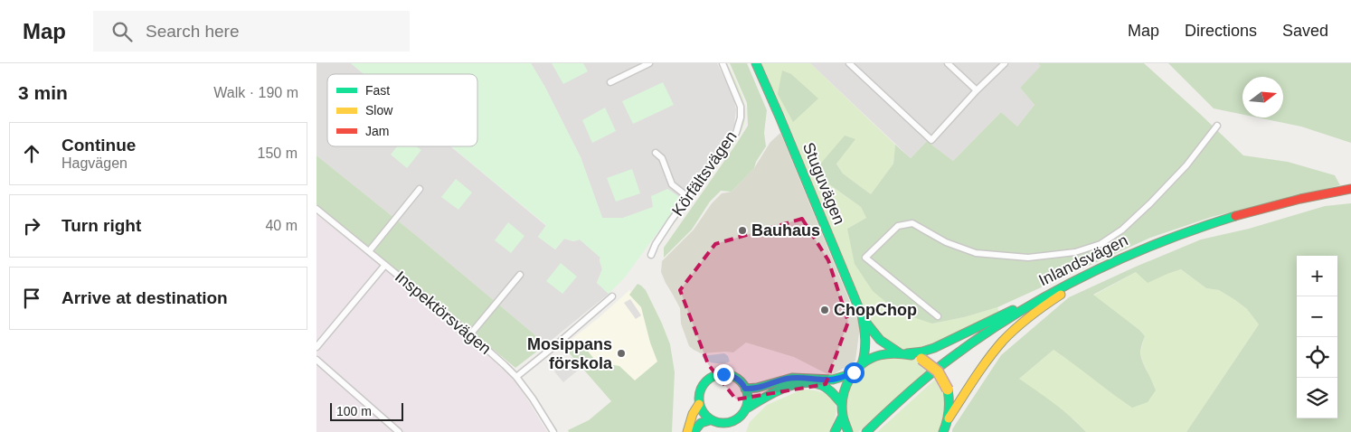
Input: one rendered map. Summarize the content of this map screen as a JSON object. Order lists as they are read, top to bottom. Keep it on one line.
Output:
{"streets":{"main road":["Stuguvägen","Inlandsvägen"],"street":["Körfältsvägen","Inspektörsvägen"]},"places":["Bauhaus","ChopChop","Mosippans förskola"],"legend":["Fast","Slow","Jam"],"scale_bar":"100 m","north":"right","page":{"header":"Map","search":"Search here","nav":["Map","Directions","Saved"],"heading":["3 min","Walk · 190 m"],"list":[["Continue","Hagvägen","150 m"],["Turn right","40 m"],"Arrive at destination"],"map_buttons":["+","−"],"scale":"100 m"}}
